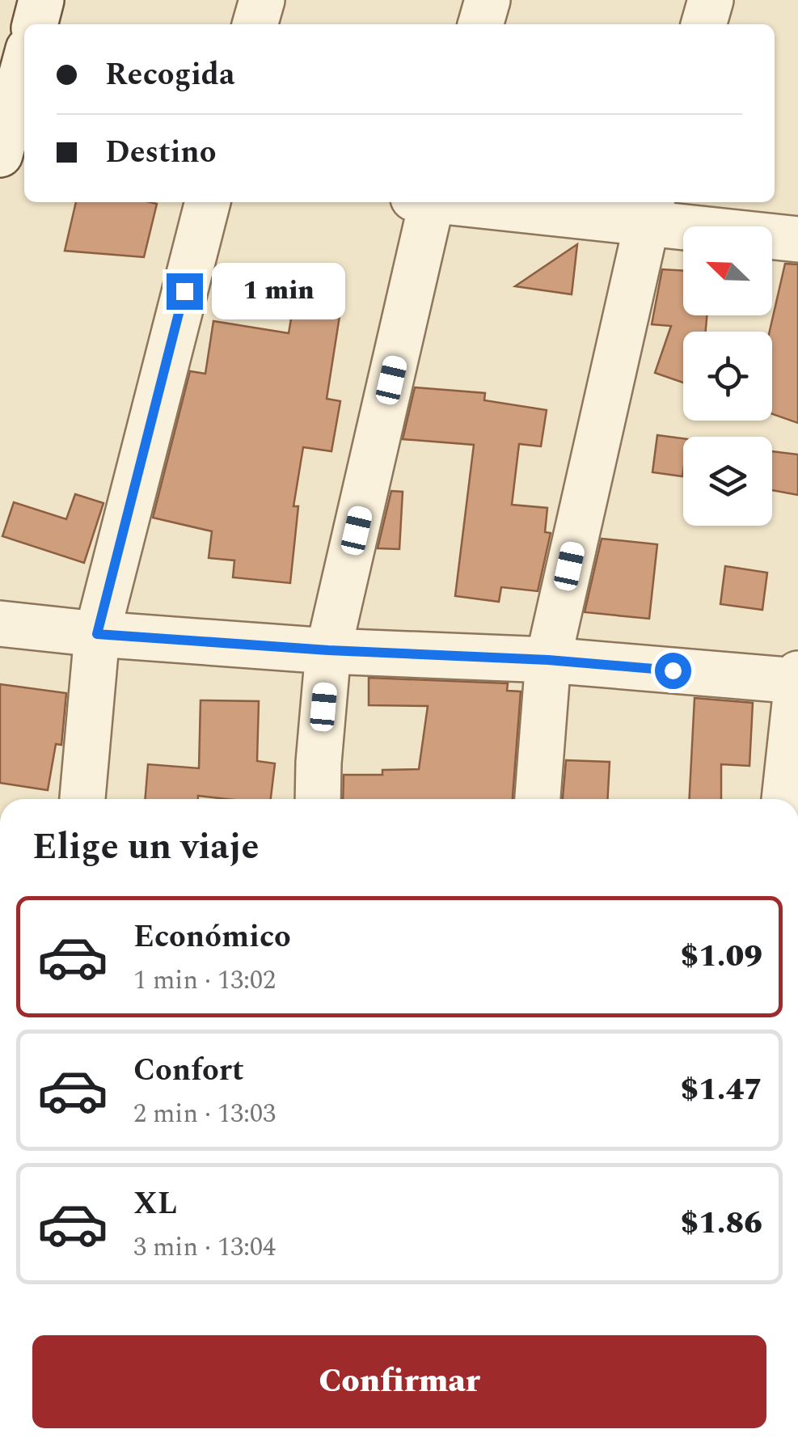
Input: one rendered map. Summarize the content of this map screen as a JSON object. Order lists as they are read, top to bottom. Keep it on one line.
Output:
{"north":"top left","page":{"banner":["Recogida","Destino"],"bubble":"1 min","heading":"Elige un viaje","list":[{"name":"Económico","note":"1 min · 13:02","value":"$1.09"},{"name":"Confort","note":"2 min · 13:03","value":"$1.47"},{"name":"XL","note":"3 min · 13:04","value":"$1.86"}],"buttons":"Confirmar"}}
